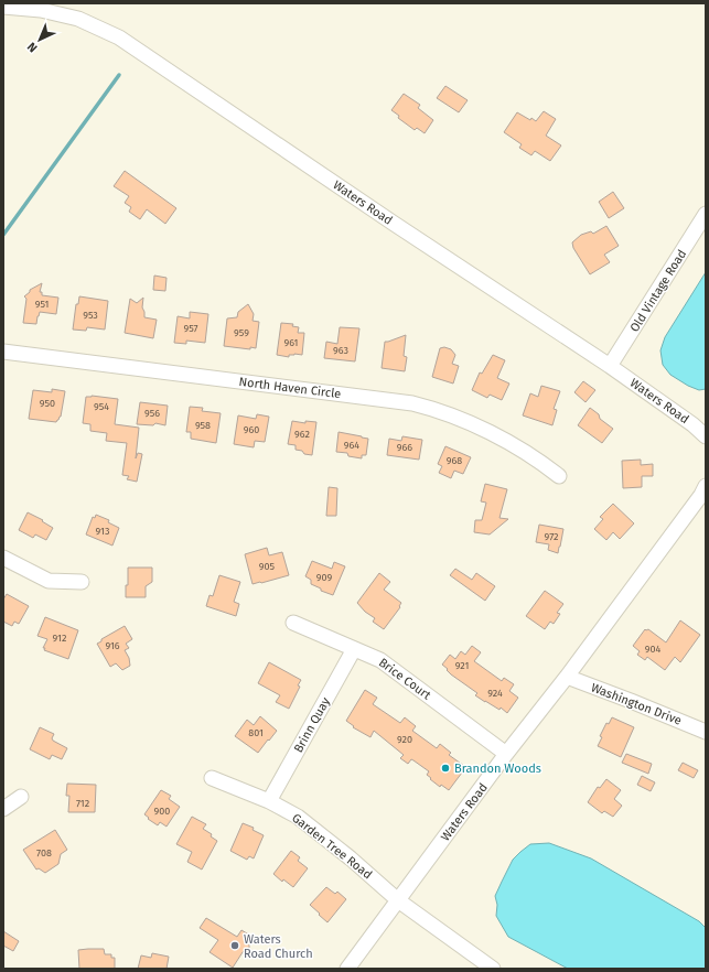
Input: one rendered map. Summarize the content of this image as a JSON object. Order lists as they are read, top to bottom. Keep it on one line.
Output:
{"streets":{"street":["Waters Road","Old Vintage Road","North Haven Circle","Brice Court","Washington Drive","Brinn Quay","Garden Tree Road"]},"crossings":[["Waters Road","Old Vintage Road"],["Waters Road","Brice Court"],["Waters Road","Washington Drive"],["Waters Road","Garden Tree Road"],["Brice Court","Brinn Quay"],["Brinn Quay","Garden Tree Road"]],"places":["Brandon Woods","Waters Road Church"],"house_numbers":["951","953","957","959","961","963","950","954","956","958","960","962","964","966","968","913","972","905","909","912","916","904","921","924","801","920","712","900","708"],"north":"bottom left"}
